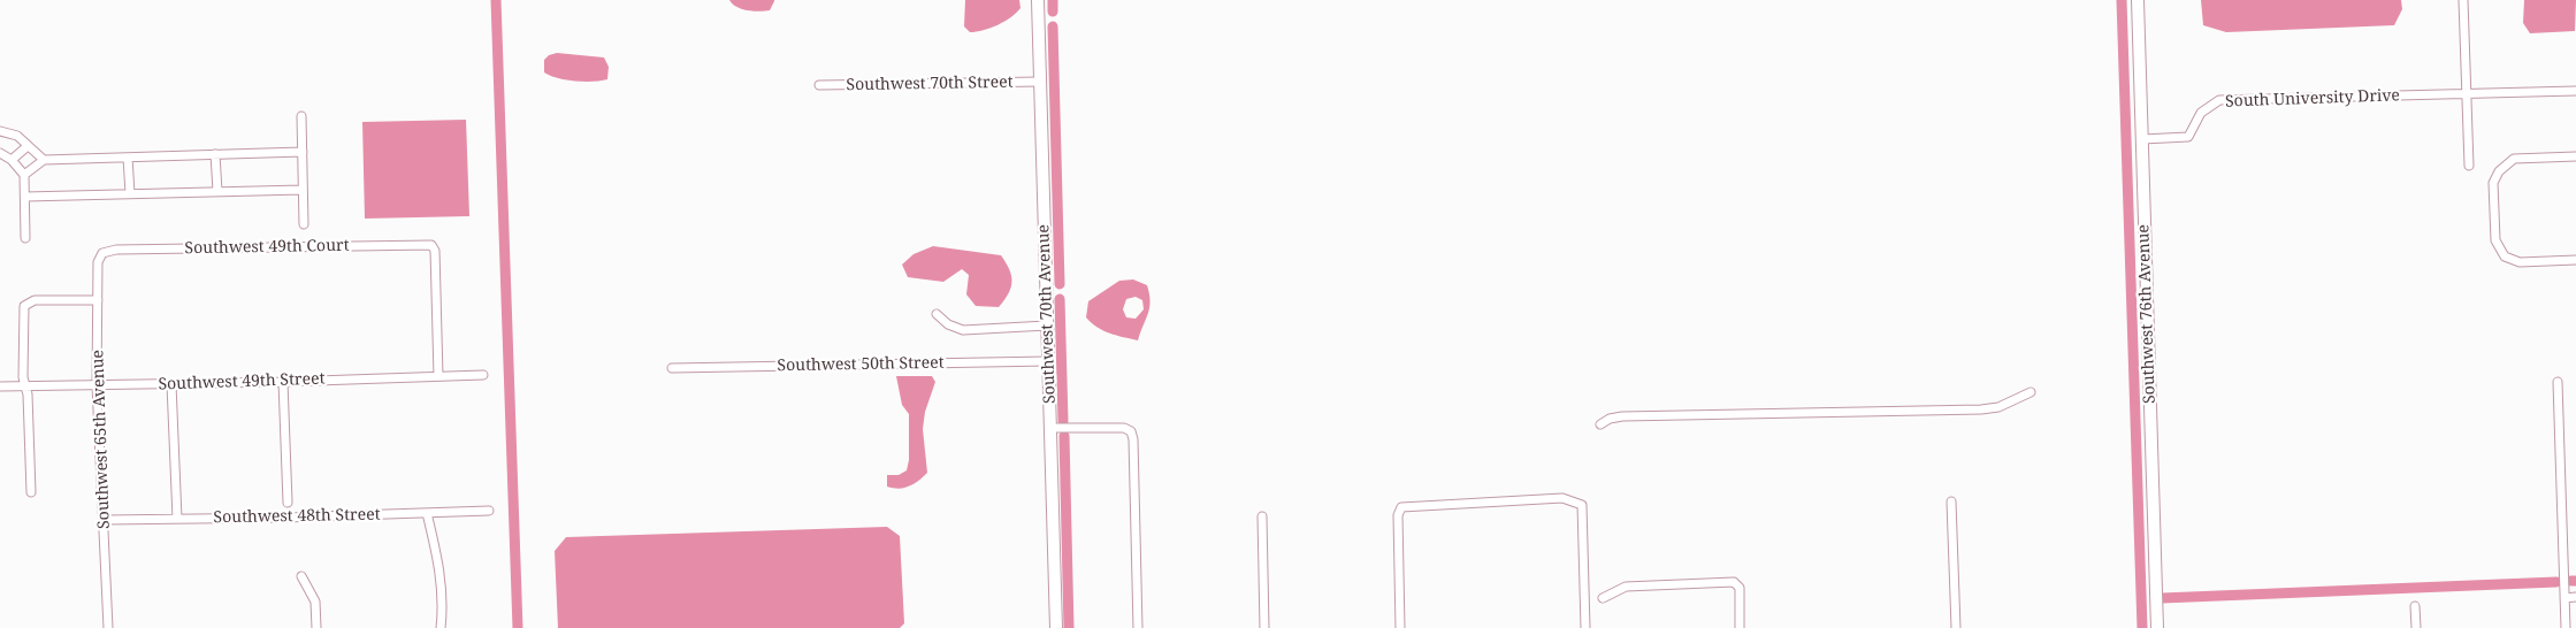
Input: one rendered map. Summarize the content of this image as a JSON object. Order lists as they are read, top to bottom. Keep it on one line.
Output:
{"streets":{"street":["Southwest 70th Street","South University Drive","Southwest 49th Court","Southwest 70th Avenue","Southwest 76th Avenue","Southwest 50th Street","Southwest 49th Street","Southwest 65th Avenue","Southwest 48th Street"]},"crossings":[["Southwest 70th Street","Southwest 70th Avenue"],["South University Drive","Southwest 76th Avenue"],["Southwest 49th Court","Southwest 49th Street"],["Southwest 49th Court","Southwest 65th Avenue"],["Southwest 70th Avenue","Southwest 50th Street"],["Southwest 49th Street","Southwest 65th Avenue"],["Southwest 65th Avenue","Southwest 48th Street"]]}
